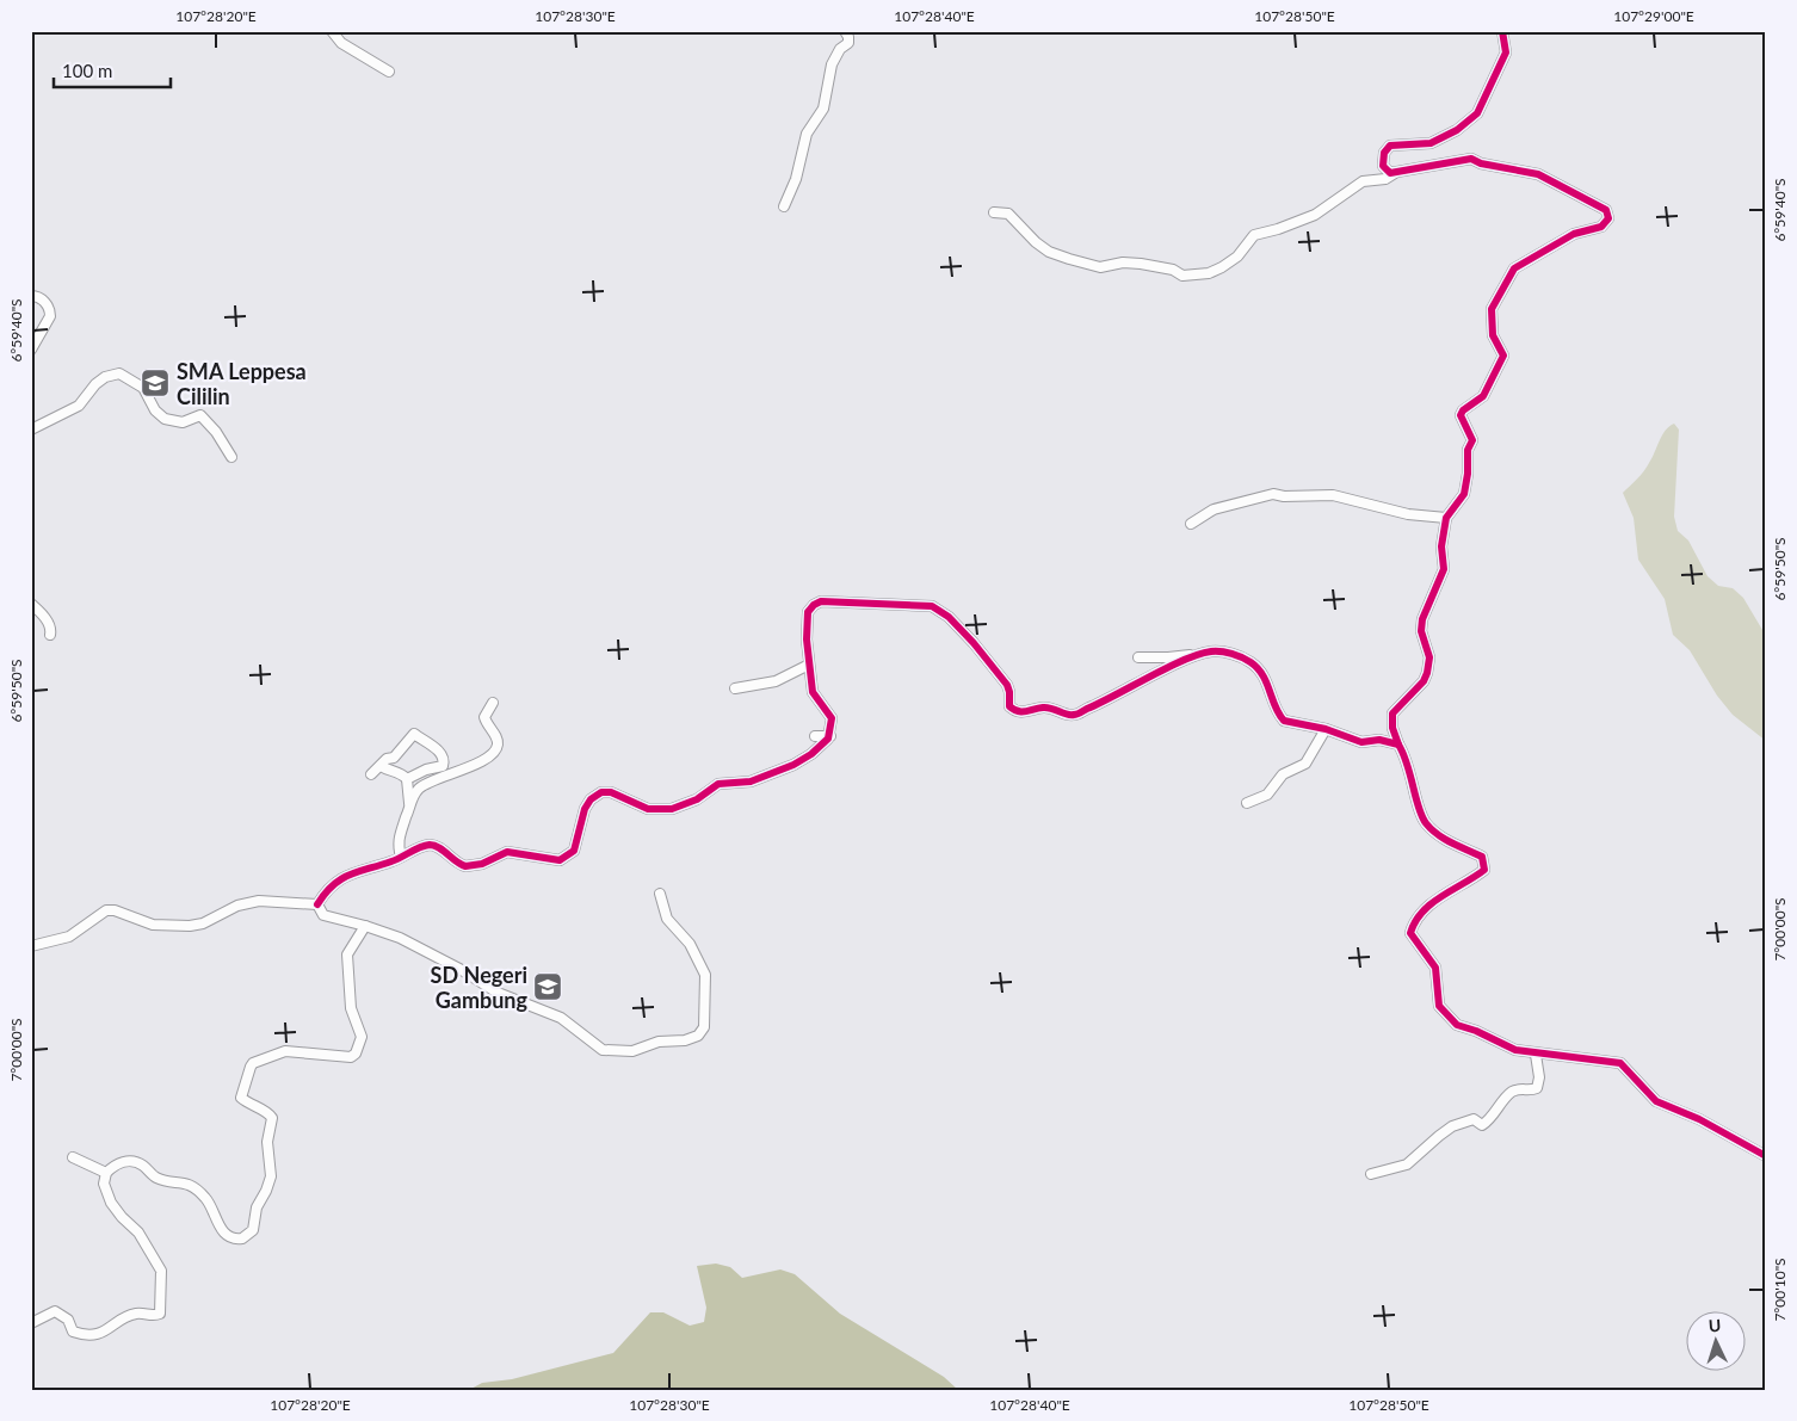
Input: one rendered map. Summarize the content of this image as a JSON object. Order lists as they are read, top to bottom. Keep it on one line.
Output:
{"places":{"school or university":["SMA Leppesa Cililin","SD Negeri Gambung"]},"scale_bar":"100 m","north":"top","coordinates":["107°28'20\"E","107°28'30\"E","107°28'40\"E","107°28'50\"E","107°29'00\"E","6°59'40\"S","6°59'50\"S","7°00'00\"S","7°00'10\"S"]}
